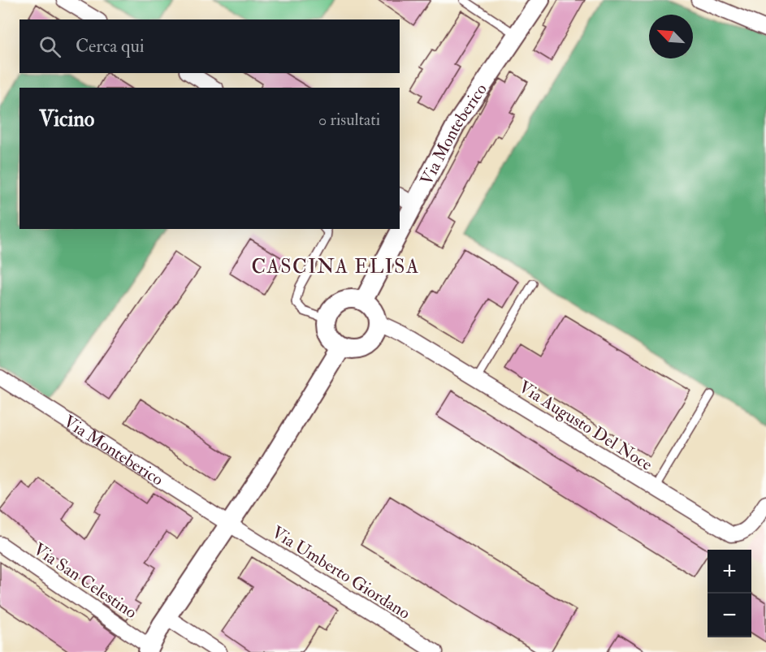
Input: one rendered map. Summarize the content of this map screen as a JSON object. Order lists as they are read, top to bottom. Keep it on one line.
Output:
{"streets":{"street":["Via Monteberico","Via Augusto Del Noce","Via Umberto Giordano","Via San Celestino"]},"crossings":[["Via Monteberico","Via Augusto Del Noce"],["Via Monteberico","Via Umberto Giordano"]],"districts":["CASCINA ELISA"],"north":"top left","page":{"search":"Cerca qui","heading":["Vicino","0 risultati"],"map_buttons":["+","−"]}}
